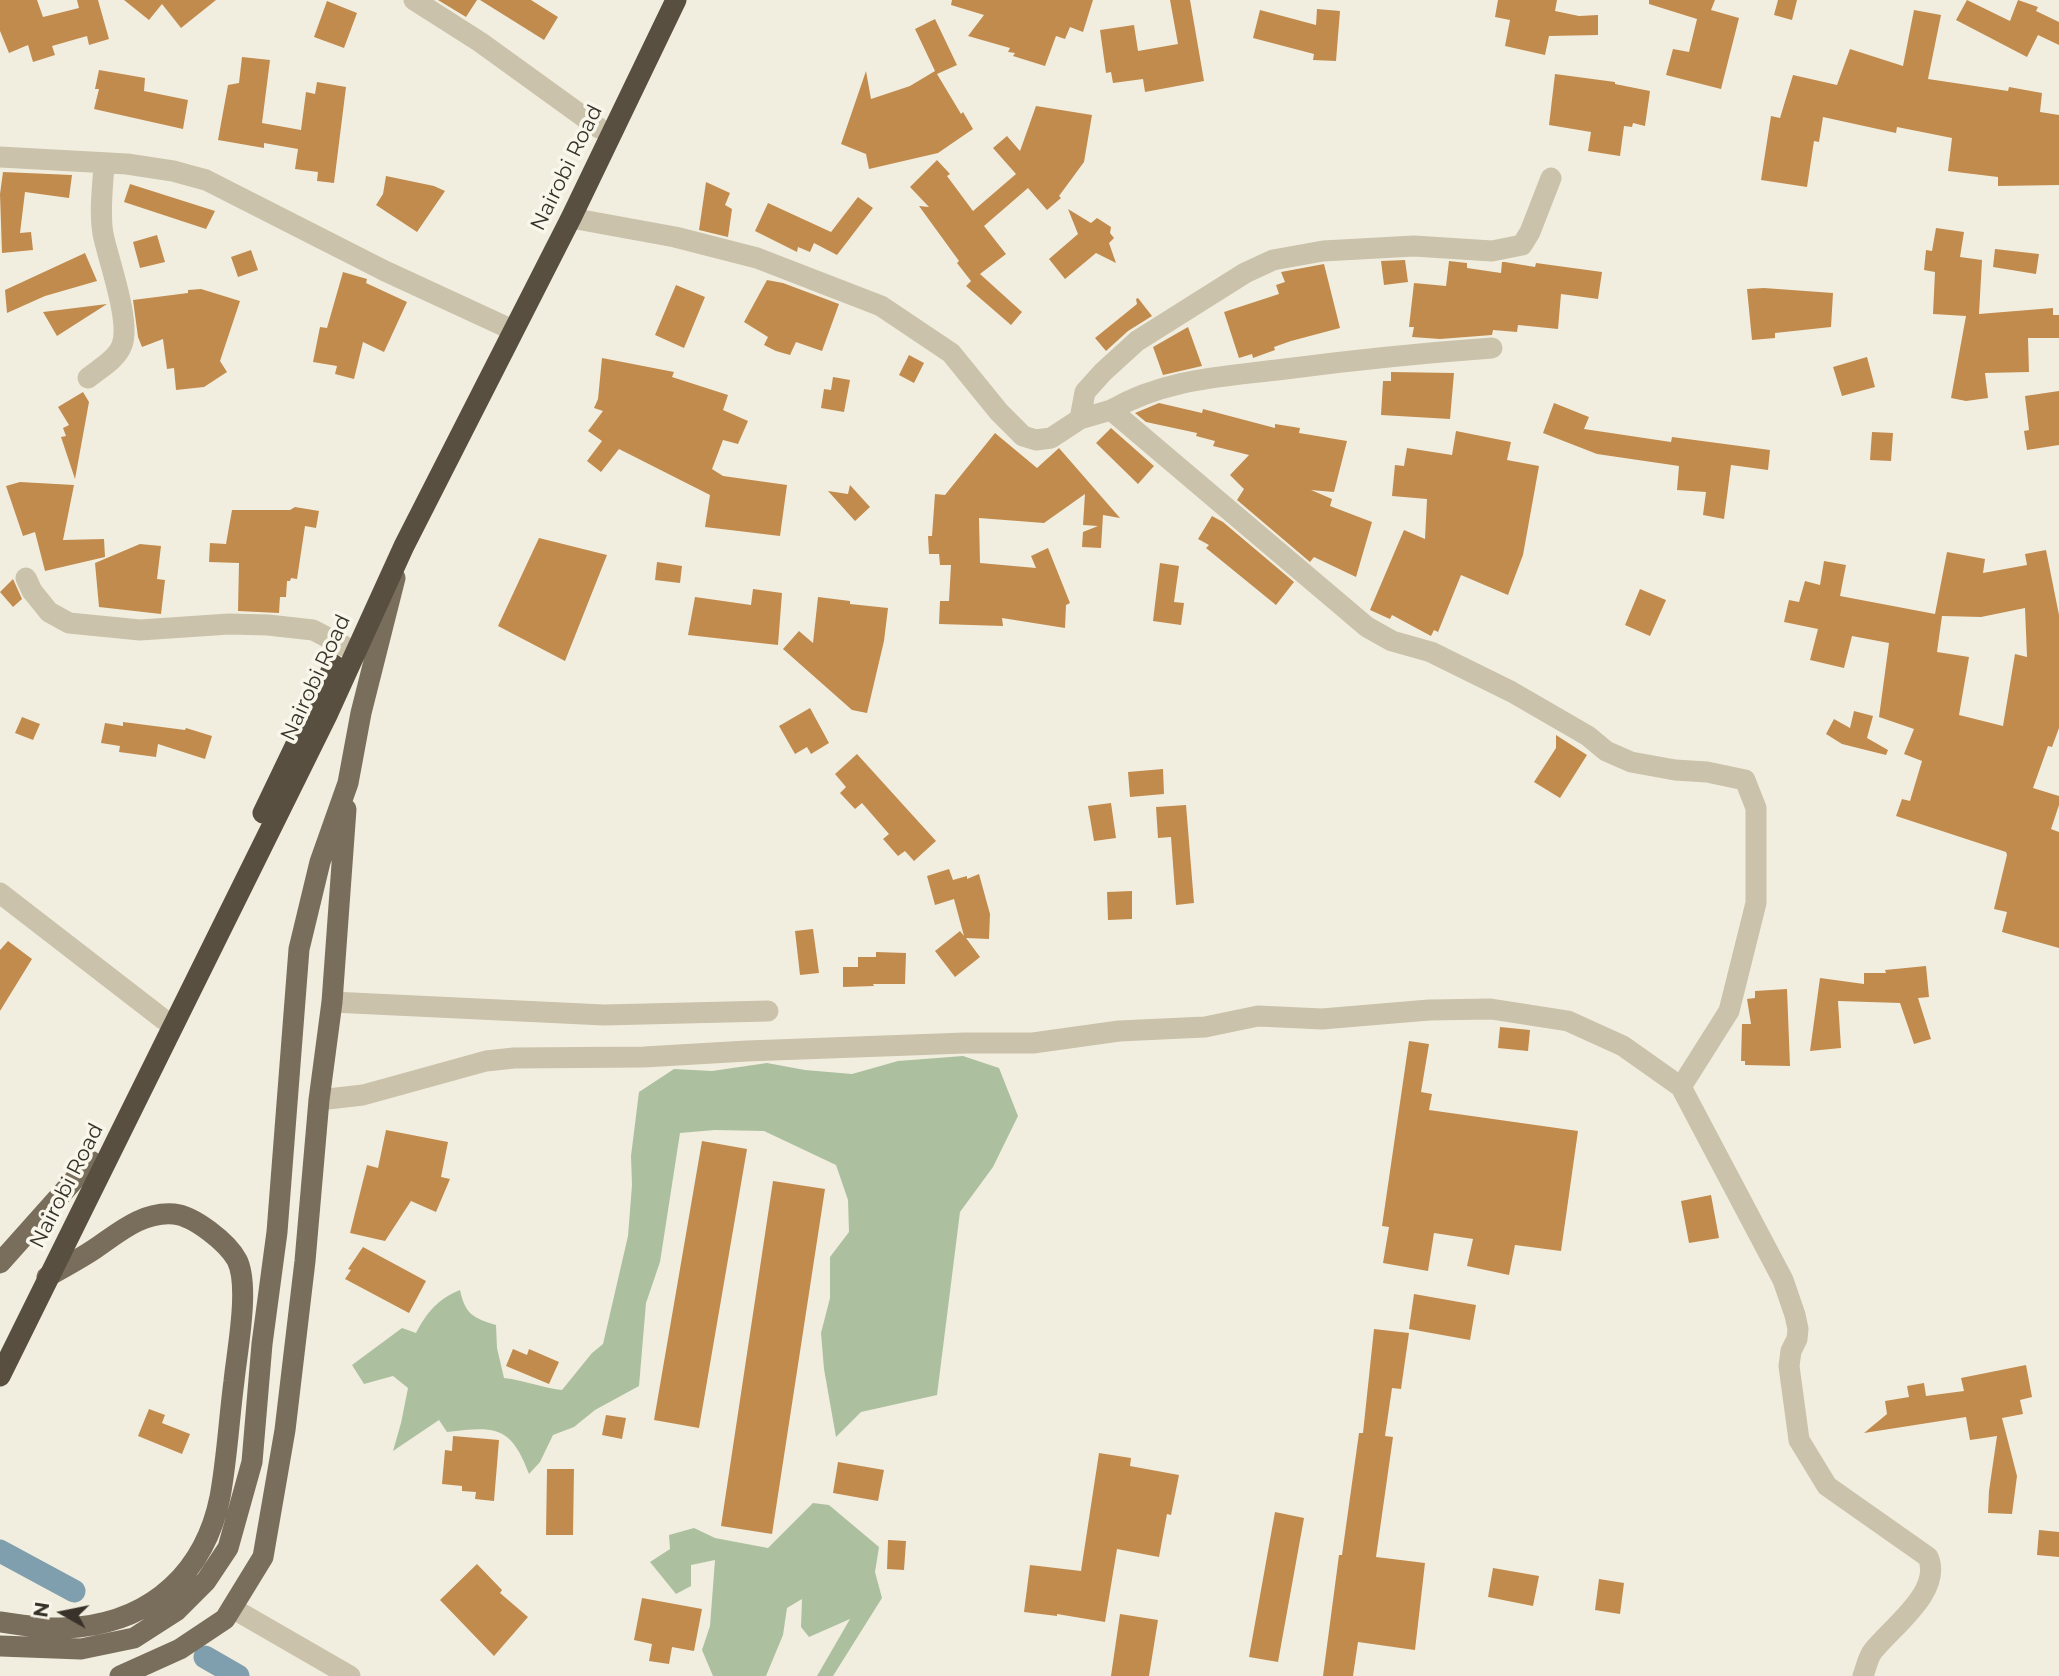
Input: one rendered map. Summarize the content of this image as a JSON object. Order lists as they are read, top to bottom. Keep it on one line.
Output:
{"streets":{"highway":["Nairobi Road"]},"north":"left"}
